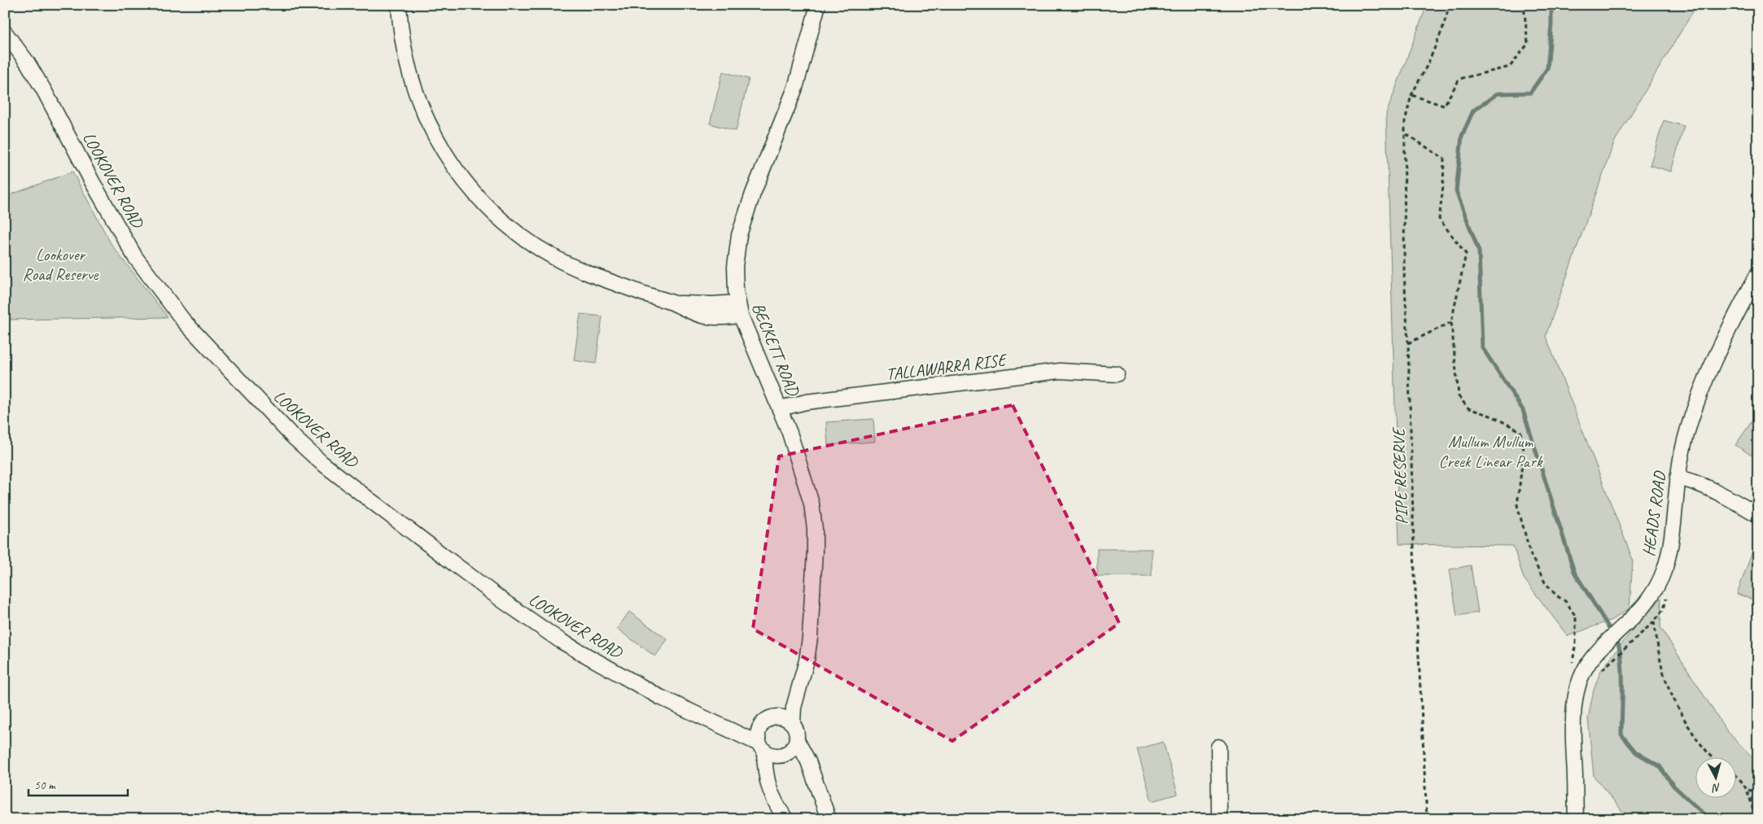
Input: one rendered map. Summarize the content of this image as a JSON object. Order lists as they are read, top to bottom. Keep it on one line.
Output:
{"streets":{"street":["LOOKOVER ROAD","BECKETT ROAD","TALLAWARRA RISE","HEADS ROAD"],"path":["PIPE RESERVE"]},"crossings":[["LOOKOVER ROAD","BECKETT ROAD"],["BECKETT ROAD","TALLAWARRA RISE"]],"parks":["Lookover Road Reserve","Mullum Mullum Creek Linear Park"],"scale_bar":"50 m","north":"bottom"}
